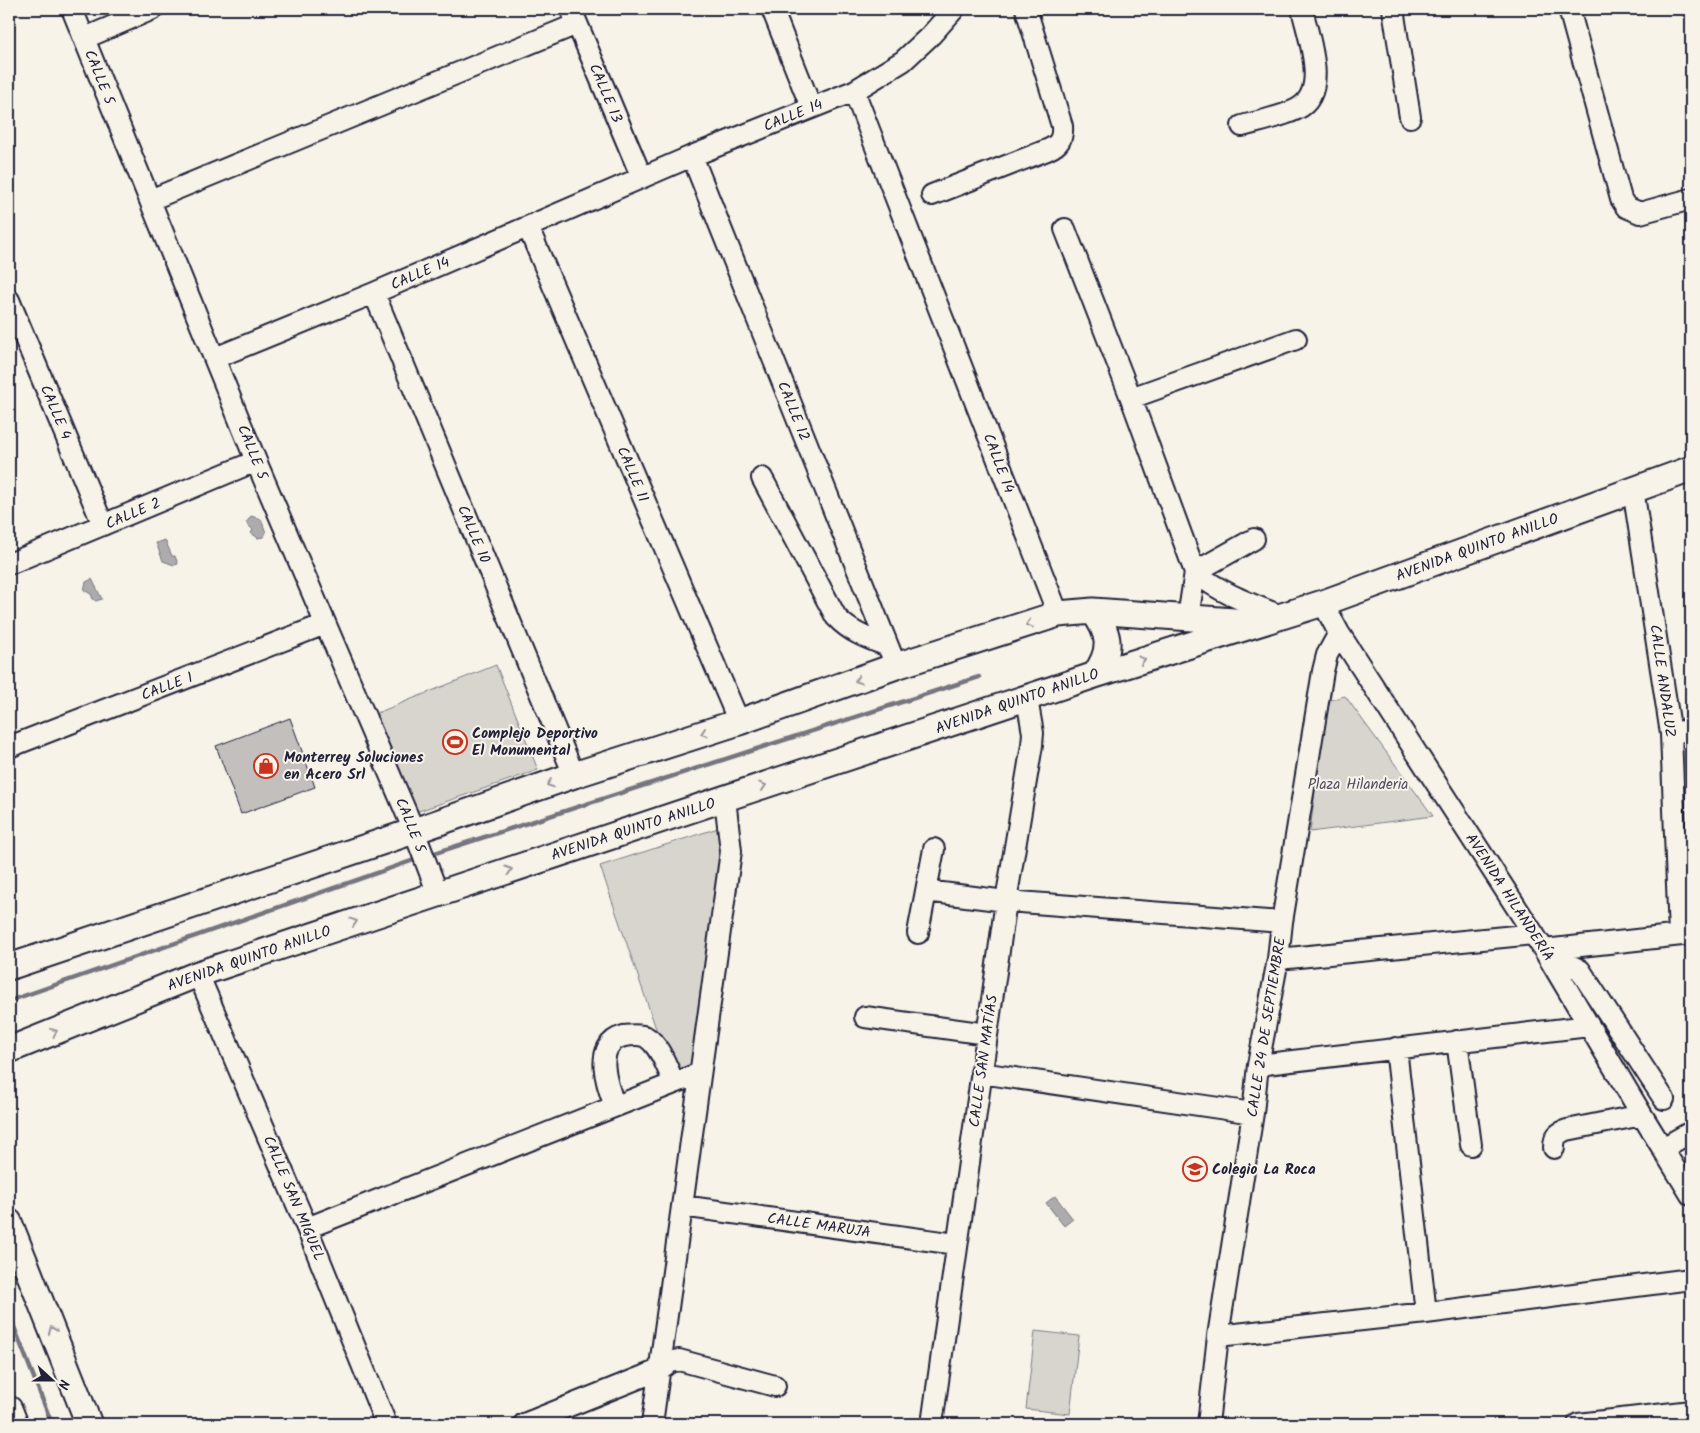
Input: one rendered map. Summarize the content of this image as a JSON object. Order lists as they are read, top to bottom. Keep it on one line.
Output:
{"streets":{"main road":["AVENIDA QUINTO ANILLO"],"street":["CALLE 5","CALLE 13","CALLE 14","CALLE 12","CALLE 4","CALLE 11","CALLE 2","CALLE 10","CALLE ANDALUZ","CALLE 1","AVENIDA HILANDERÍA","CALLE 24 DE SEPTIEMBRE","CALLE SAN MATÍAS","CALLE SAN MIGUEL","CALLE MARUJA"]},"crossings":[["CALLE 5","CALLE 14"],["CALLE 5","CALLE 2"],["CALLE 5","AVENIDA QUINTO ANILLO"],["CALLE 5","CALLE 1"],["CALLE 13","CALLE 14"],["CALLE 14","CALLE 12"],["CALLE 14","CALLE 11"],["CALLE 14","CALLE 10"],["CALLE 14","AVENIDA QUINTO ANILLO"],["CALLE 12","AVENIDA QUINTO ANILLO"],["CALLE 4","CALLE 2"],["CALLE 11","AVENIDA QUINTO ANILLO"],["CALLE 10","AVENIDA QUINTO ANILLO"],["AVENIDA QUINTO ANILLO","CALLE ANDALUZ"],["AVENIDA QUINTO ANILLO","AVENIDA HILANDERÍA"],["AVENIDA QUINTO ANILLO","CALLE SAN MATÍAS"],["AVENIDA QUINTO ANILLO","CALLE SAN MIGUEL"],["AVENIDA HILANDERÍA","CALLE 24 DE SEPTIEMBRE"],["CALLE SAN MATÍAS","CALLE MARUJA"]],"parks":["Plaza Hilanderia"],"places":{"sports":["Complejo Deportivo El Monumental"],"shop":["Monterrey Soluciones en Acero Srl"],"school or university":["Colegio La Roca"]},"north":"right"}
